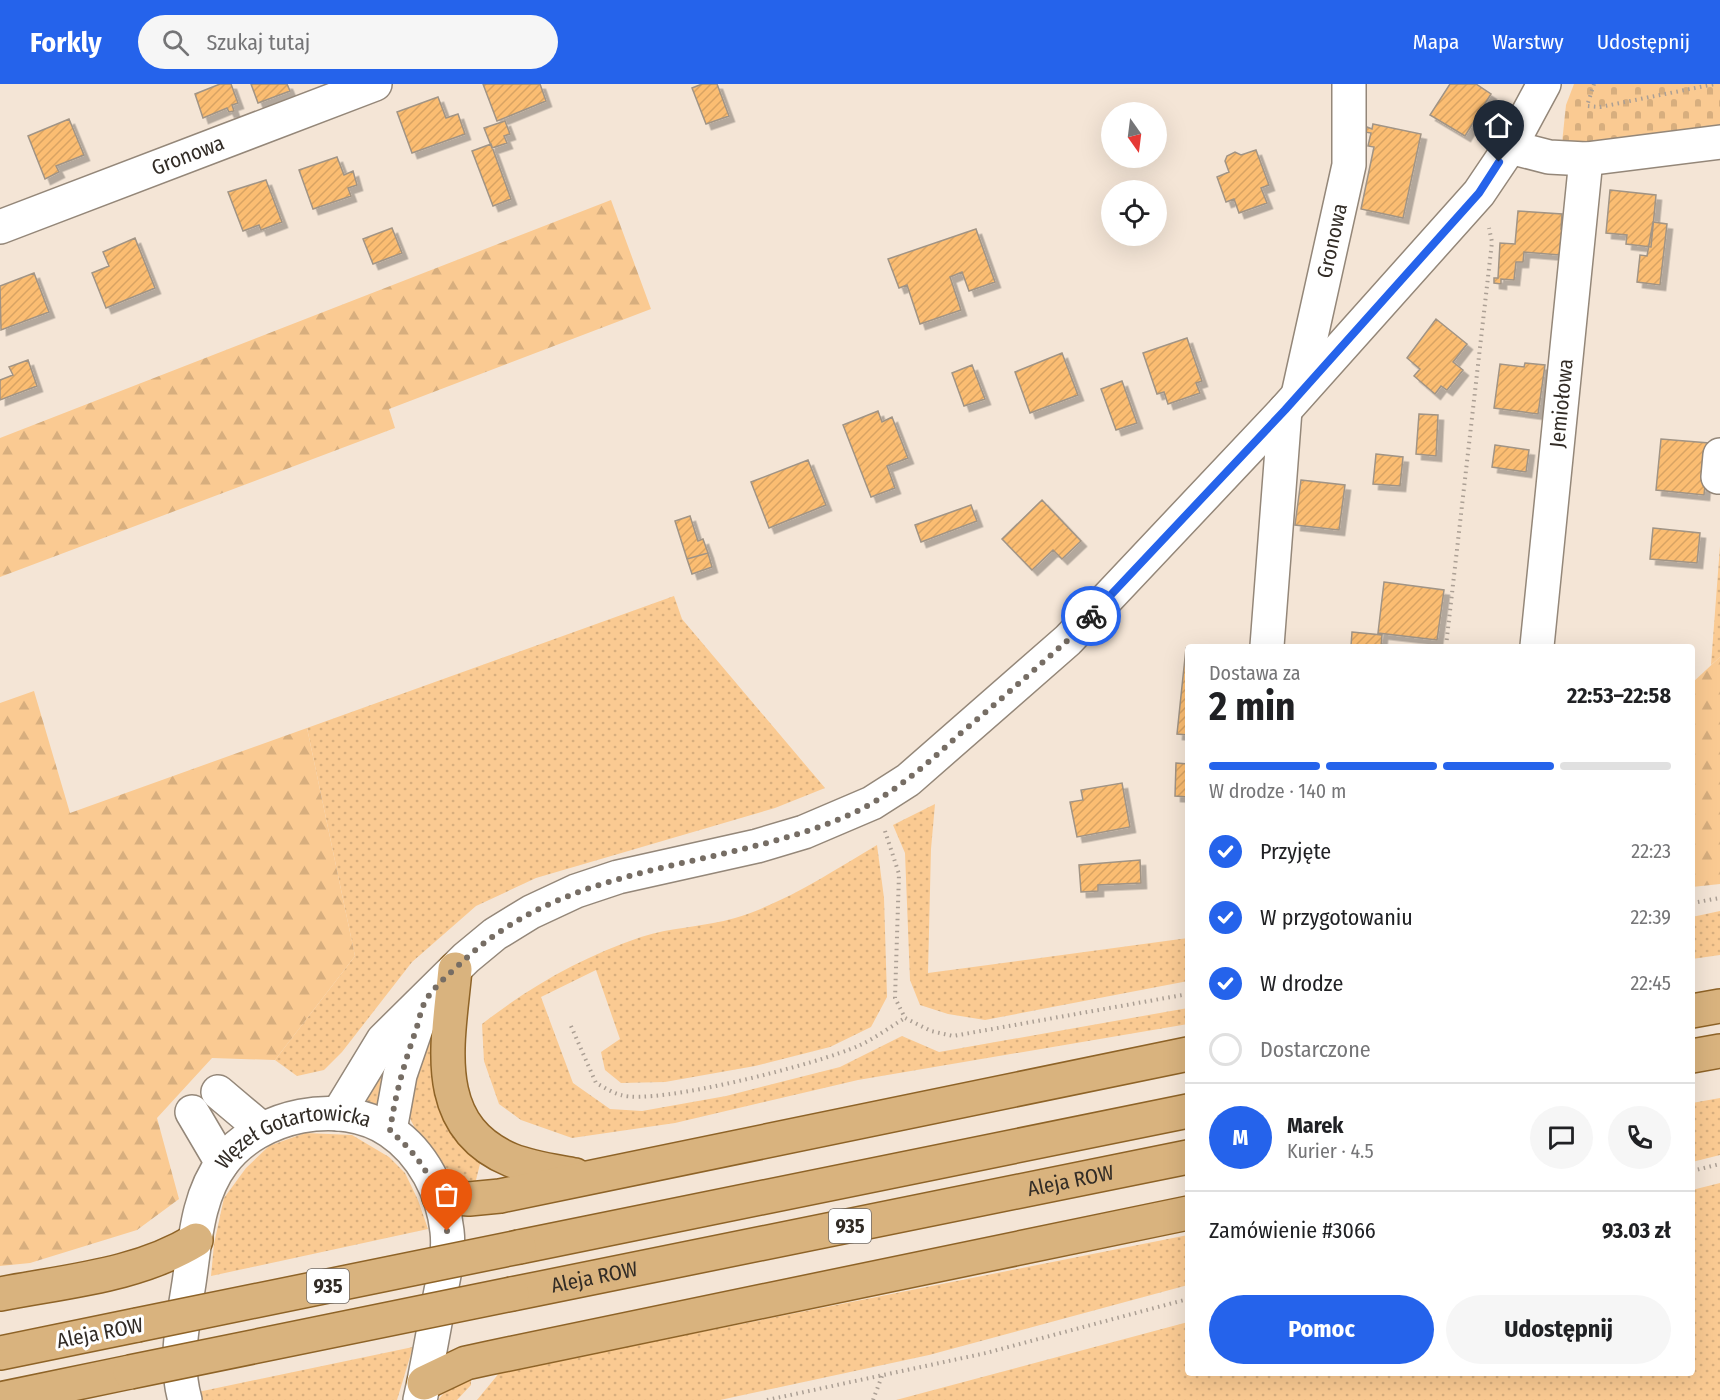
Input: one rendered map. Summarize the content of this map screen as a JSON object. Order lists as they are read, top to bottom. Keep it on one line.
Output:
{"streets":{"main road":["Aleja ROW","935"],"street":["Gronowa","Jemiołowa","Węzeł Gotartowicka"]},"north":"bottom","page":{"header":"Forkly","search":"Szukaj tutaj","nav":["Mapa","Warstwy","Udostępnij"],"heading":["2 min","Dostawa za","22:53–22:58"],"panel":["Marek","Kurier · 4.5","Zamówienie #3066","93.03 zł"],"bar":"W drodze · 140 m","list":[["Przyjęte","22:23"],["W przygotowaniu","22:39"],["W drodze","22:45"],"Dostarczone"],"round":"M","buttons":["Pomoc","Udostępnij"]}}
